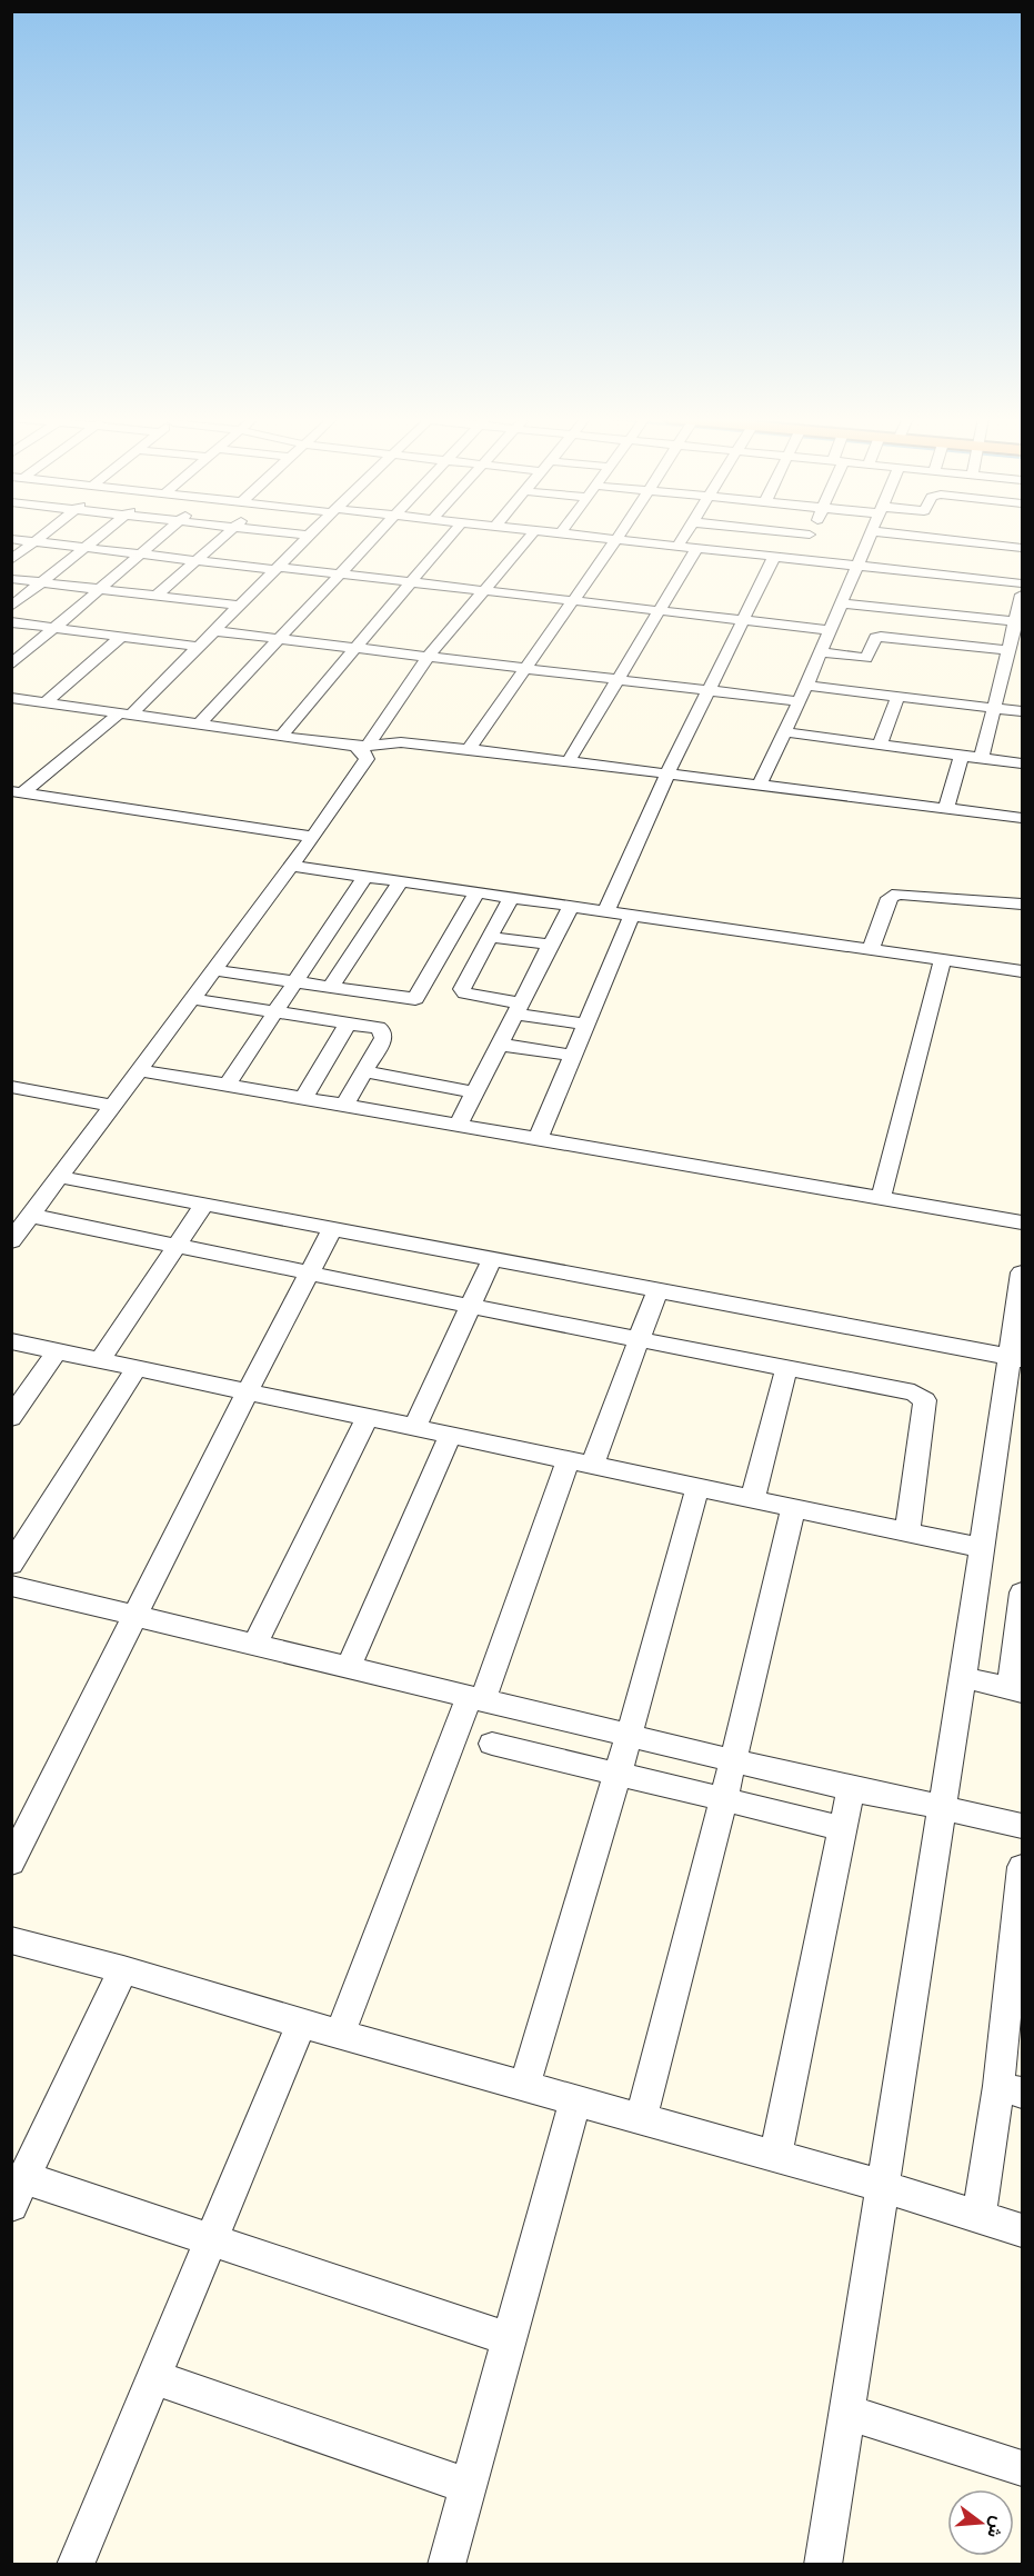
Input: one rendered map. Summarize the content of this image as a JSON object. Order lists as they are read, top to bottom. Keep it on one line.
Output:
{"north":"right"}
